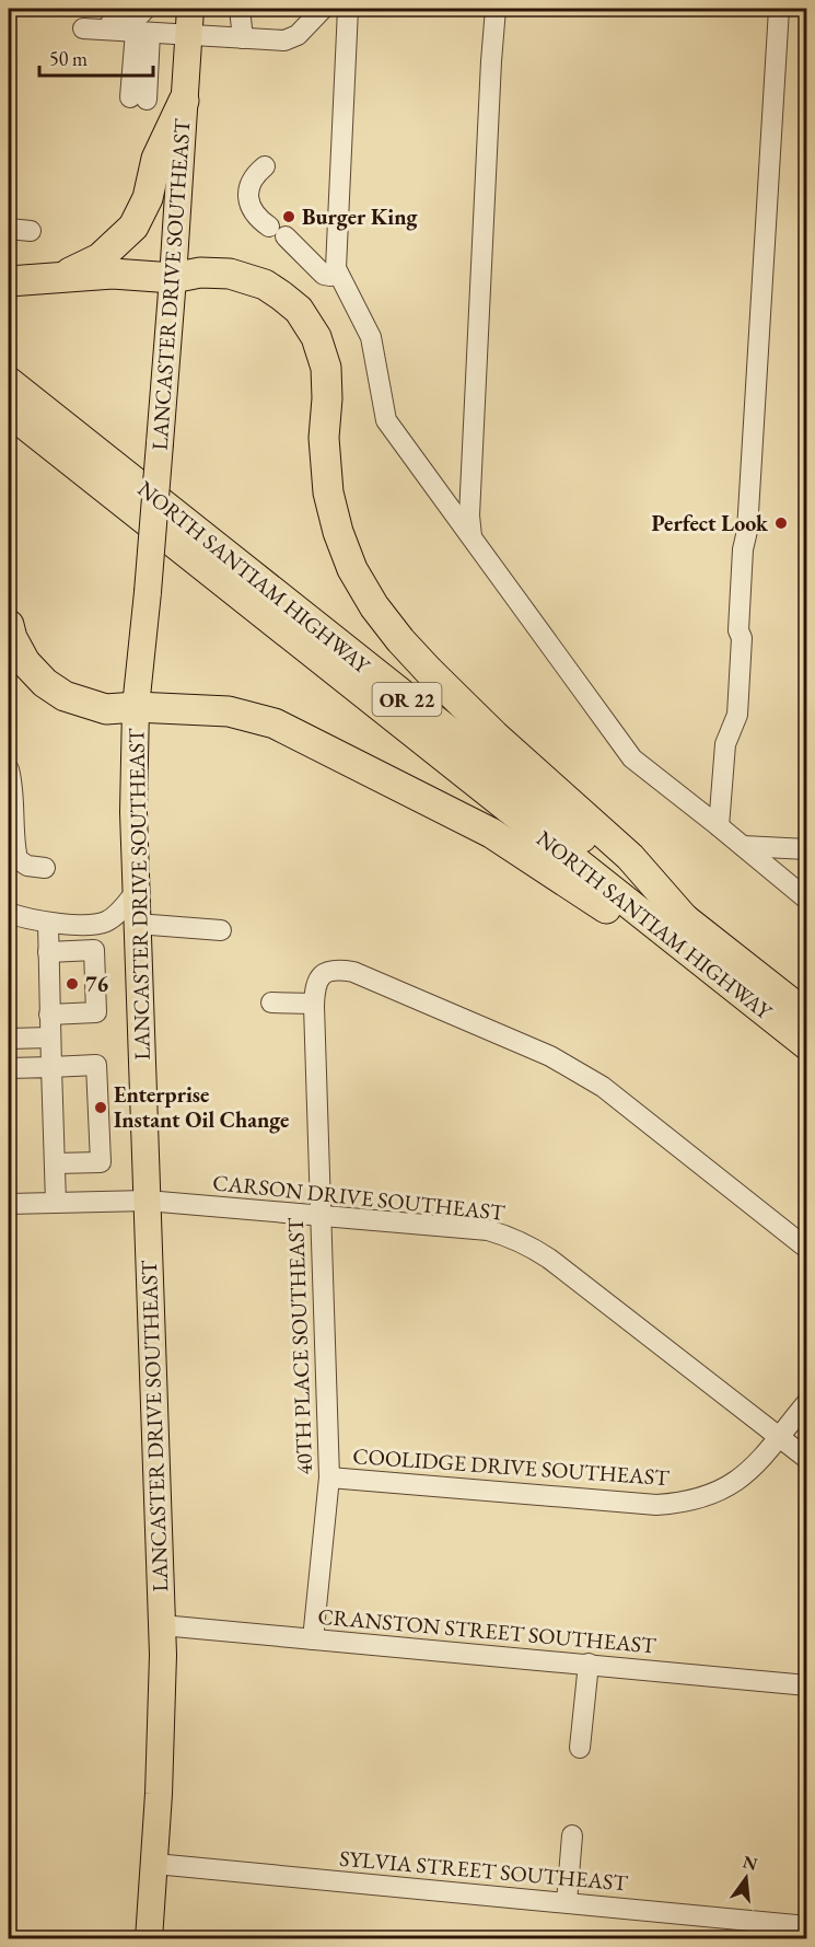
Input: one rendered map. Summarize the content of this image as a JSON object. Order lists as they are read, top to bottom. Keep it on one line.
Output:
{"streets":{"highway":["NORTH SANTIAM HIGHWAY","OR 22"],"main road":["LANCASTER DRIVE SOUTHEAST"],"street":["CARSON DRIVE SOUTHEAST","40TH PLACE SOUTHEAST","COOLIDGE DRIVE SOUTHEAST","CRANSTON STREET SOUTHEAST","SYLVIA STREET SOUTHEAST"]},"crossings":[["LANCASTER DRIVE SOUTHEAST","CARSON DRIVE SOUTHEAST"],["LANCASTER DRIVE SOUTHEAST","CRANSTON STREET SOUTHEAST"],["LANCASTER DRIVE SOUTHEAST","SYLVIA STREET SOUTHEAST"],["CARSON DRIVE SOUTHEAST","40TH PLACE SOUTHEAST"],["CARSON DRIVE SOUTHEAST","COOLIDGE DRIVE SOUTHEAST"],["40TH PLACE SOUTHEAST","COOLIDGE DRIVE SOUTHEAST"],["40TH PLACE SOUTHEAST","CRANSTON STREET SOUTHEAST"]],"places":["Burger King","Perfect Look","76","Enterprise Instant Oil Change"],"scale_bar":"50 m","north":"top"}
